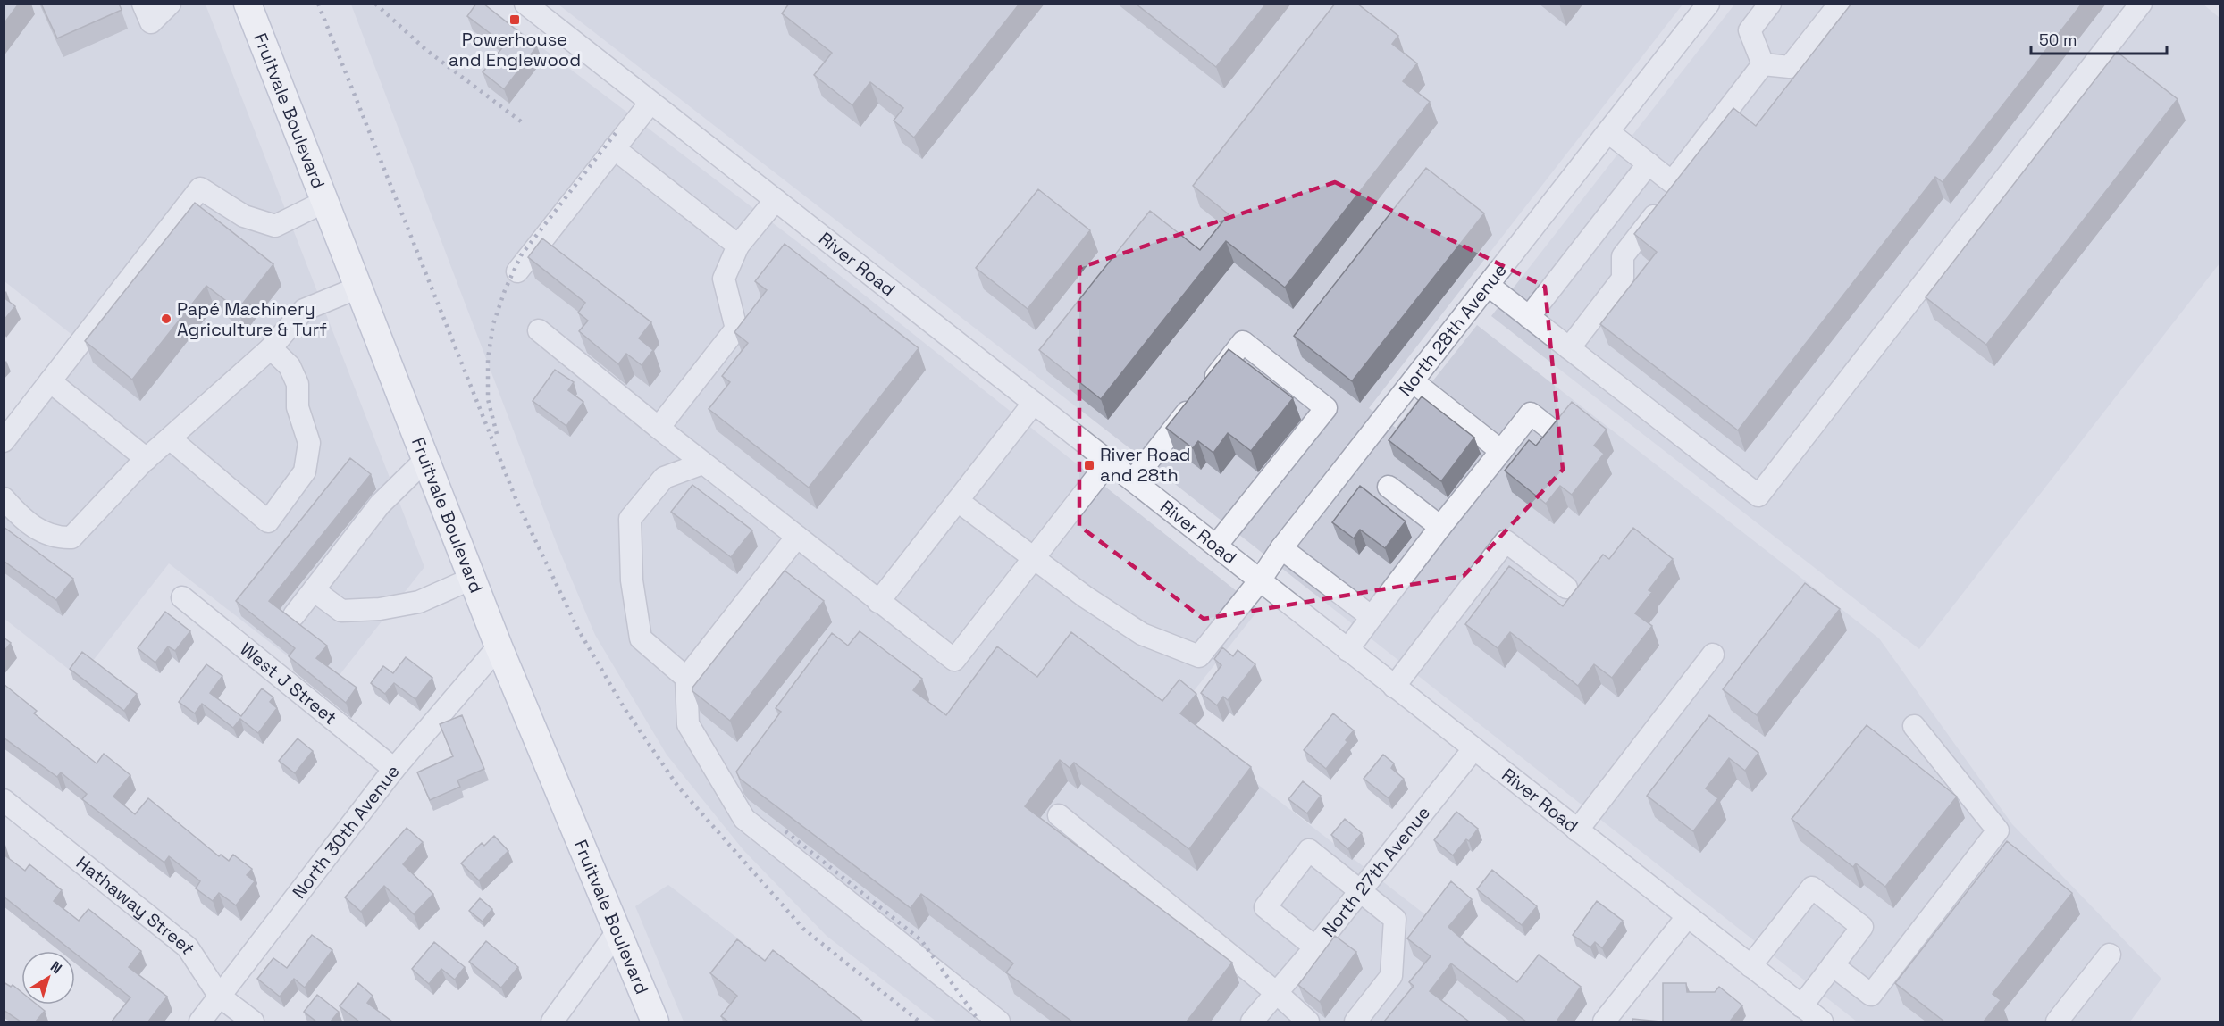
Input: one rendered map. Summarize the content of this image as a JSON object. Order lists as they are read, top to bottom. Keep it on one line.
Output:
{"streets":{"main road":["Fruitvale Boulevard"],"street":["River Road","North 28th Avenue","West J Street","North 30th Avenue","North 27th Avenue","Hathaway Street"]},"crossings":[["Fruitvale Boulevard","North 30th Avenue"],["River Road","North 28th Avenue"],["River Road","North 27th Avenue"],["West J Street","North 30th Avenue"],["North 30th Avenue","Hathaway Street"]],"places":{"transit":["Powerhouse and Englewood","River Road and 28th"],"other":["Papé Machinery Agriculture & Turf"]},"scale_bar":"50 m","north":"top right"}
